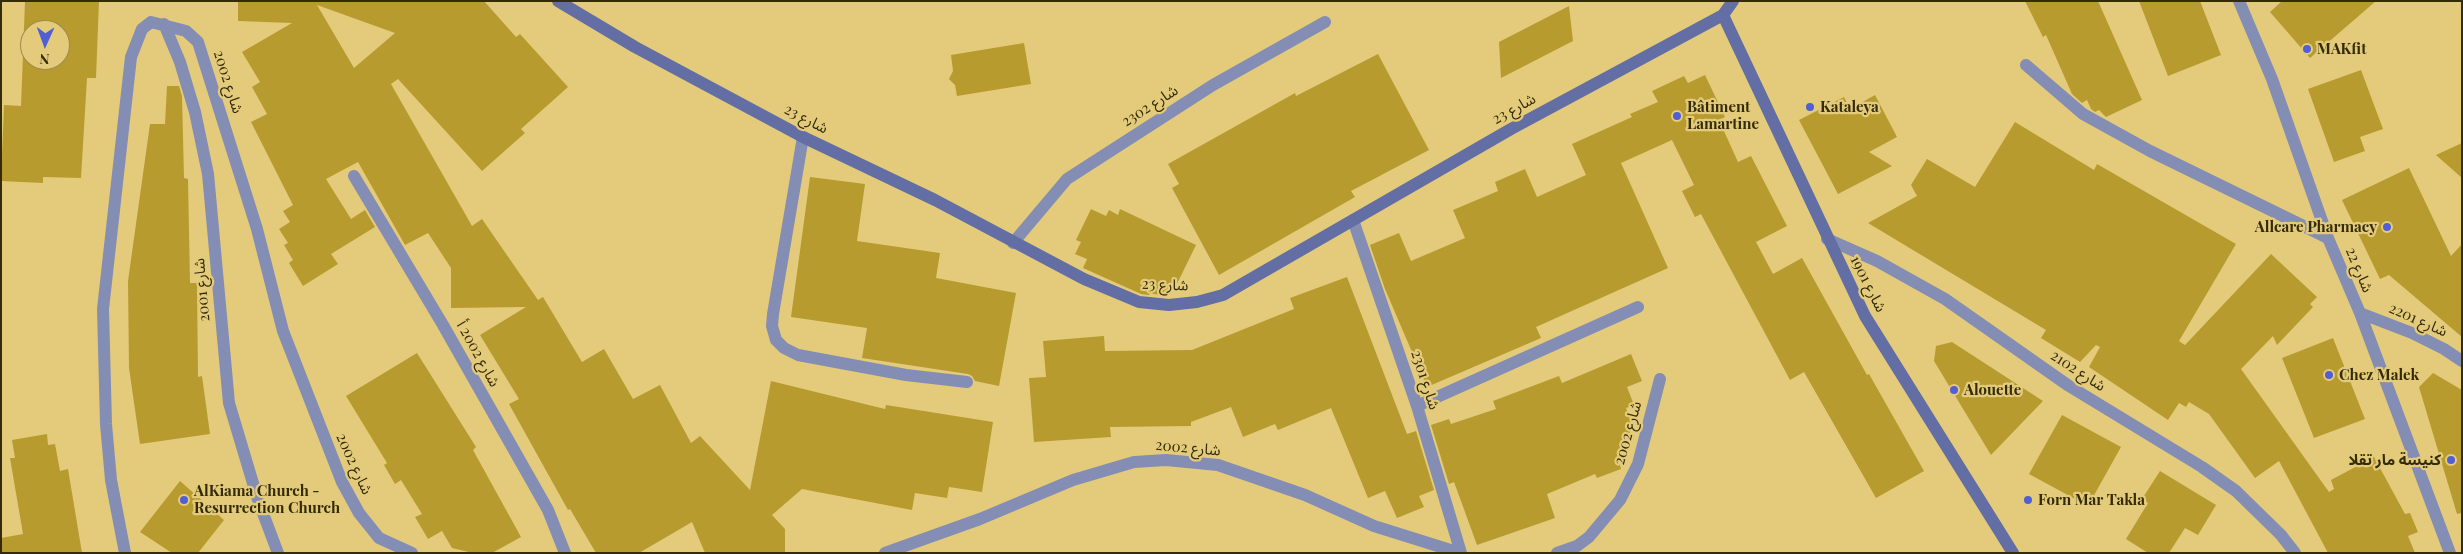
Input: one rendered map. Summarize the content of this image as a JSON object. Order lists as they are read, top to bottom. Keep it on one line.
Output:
{"streets":{"street":["شارع 2002","شارع 2302","شارع 23","شارع 22","شارع 1901","شارع 2001","شارع 2201","شارع 2002 أ","شارع 2102","شارع 2301"]},"crossings":[["شارع 2002","شارع 2001"],["شارع 2002","شارع 2301"],["شارع 2302","شارع 23"],["شارع 23","شارع 1901"],["شارع 23","شارع 2301"],["شارع 22","شارع 2201"],["شارع 1901","شارع 2102"]],"places":["MAKfit","Kataleya","Bâtiment Lamartine","Allcare Pharmacy","Chez Malek","Alouette","كنيسة مار تقلا","AlKiama Church - Resurrection Church","Forn Mar Takla"],"north":"bottom"}
